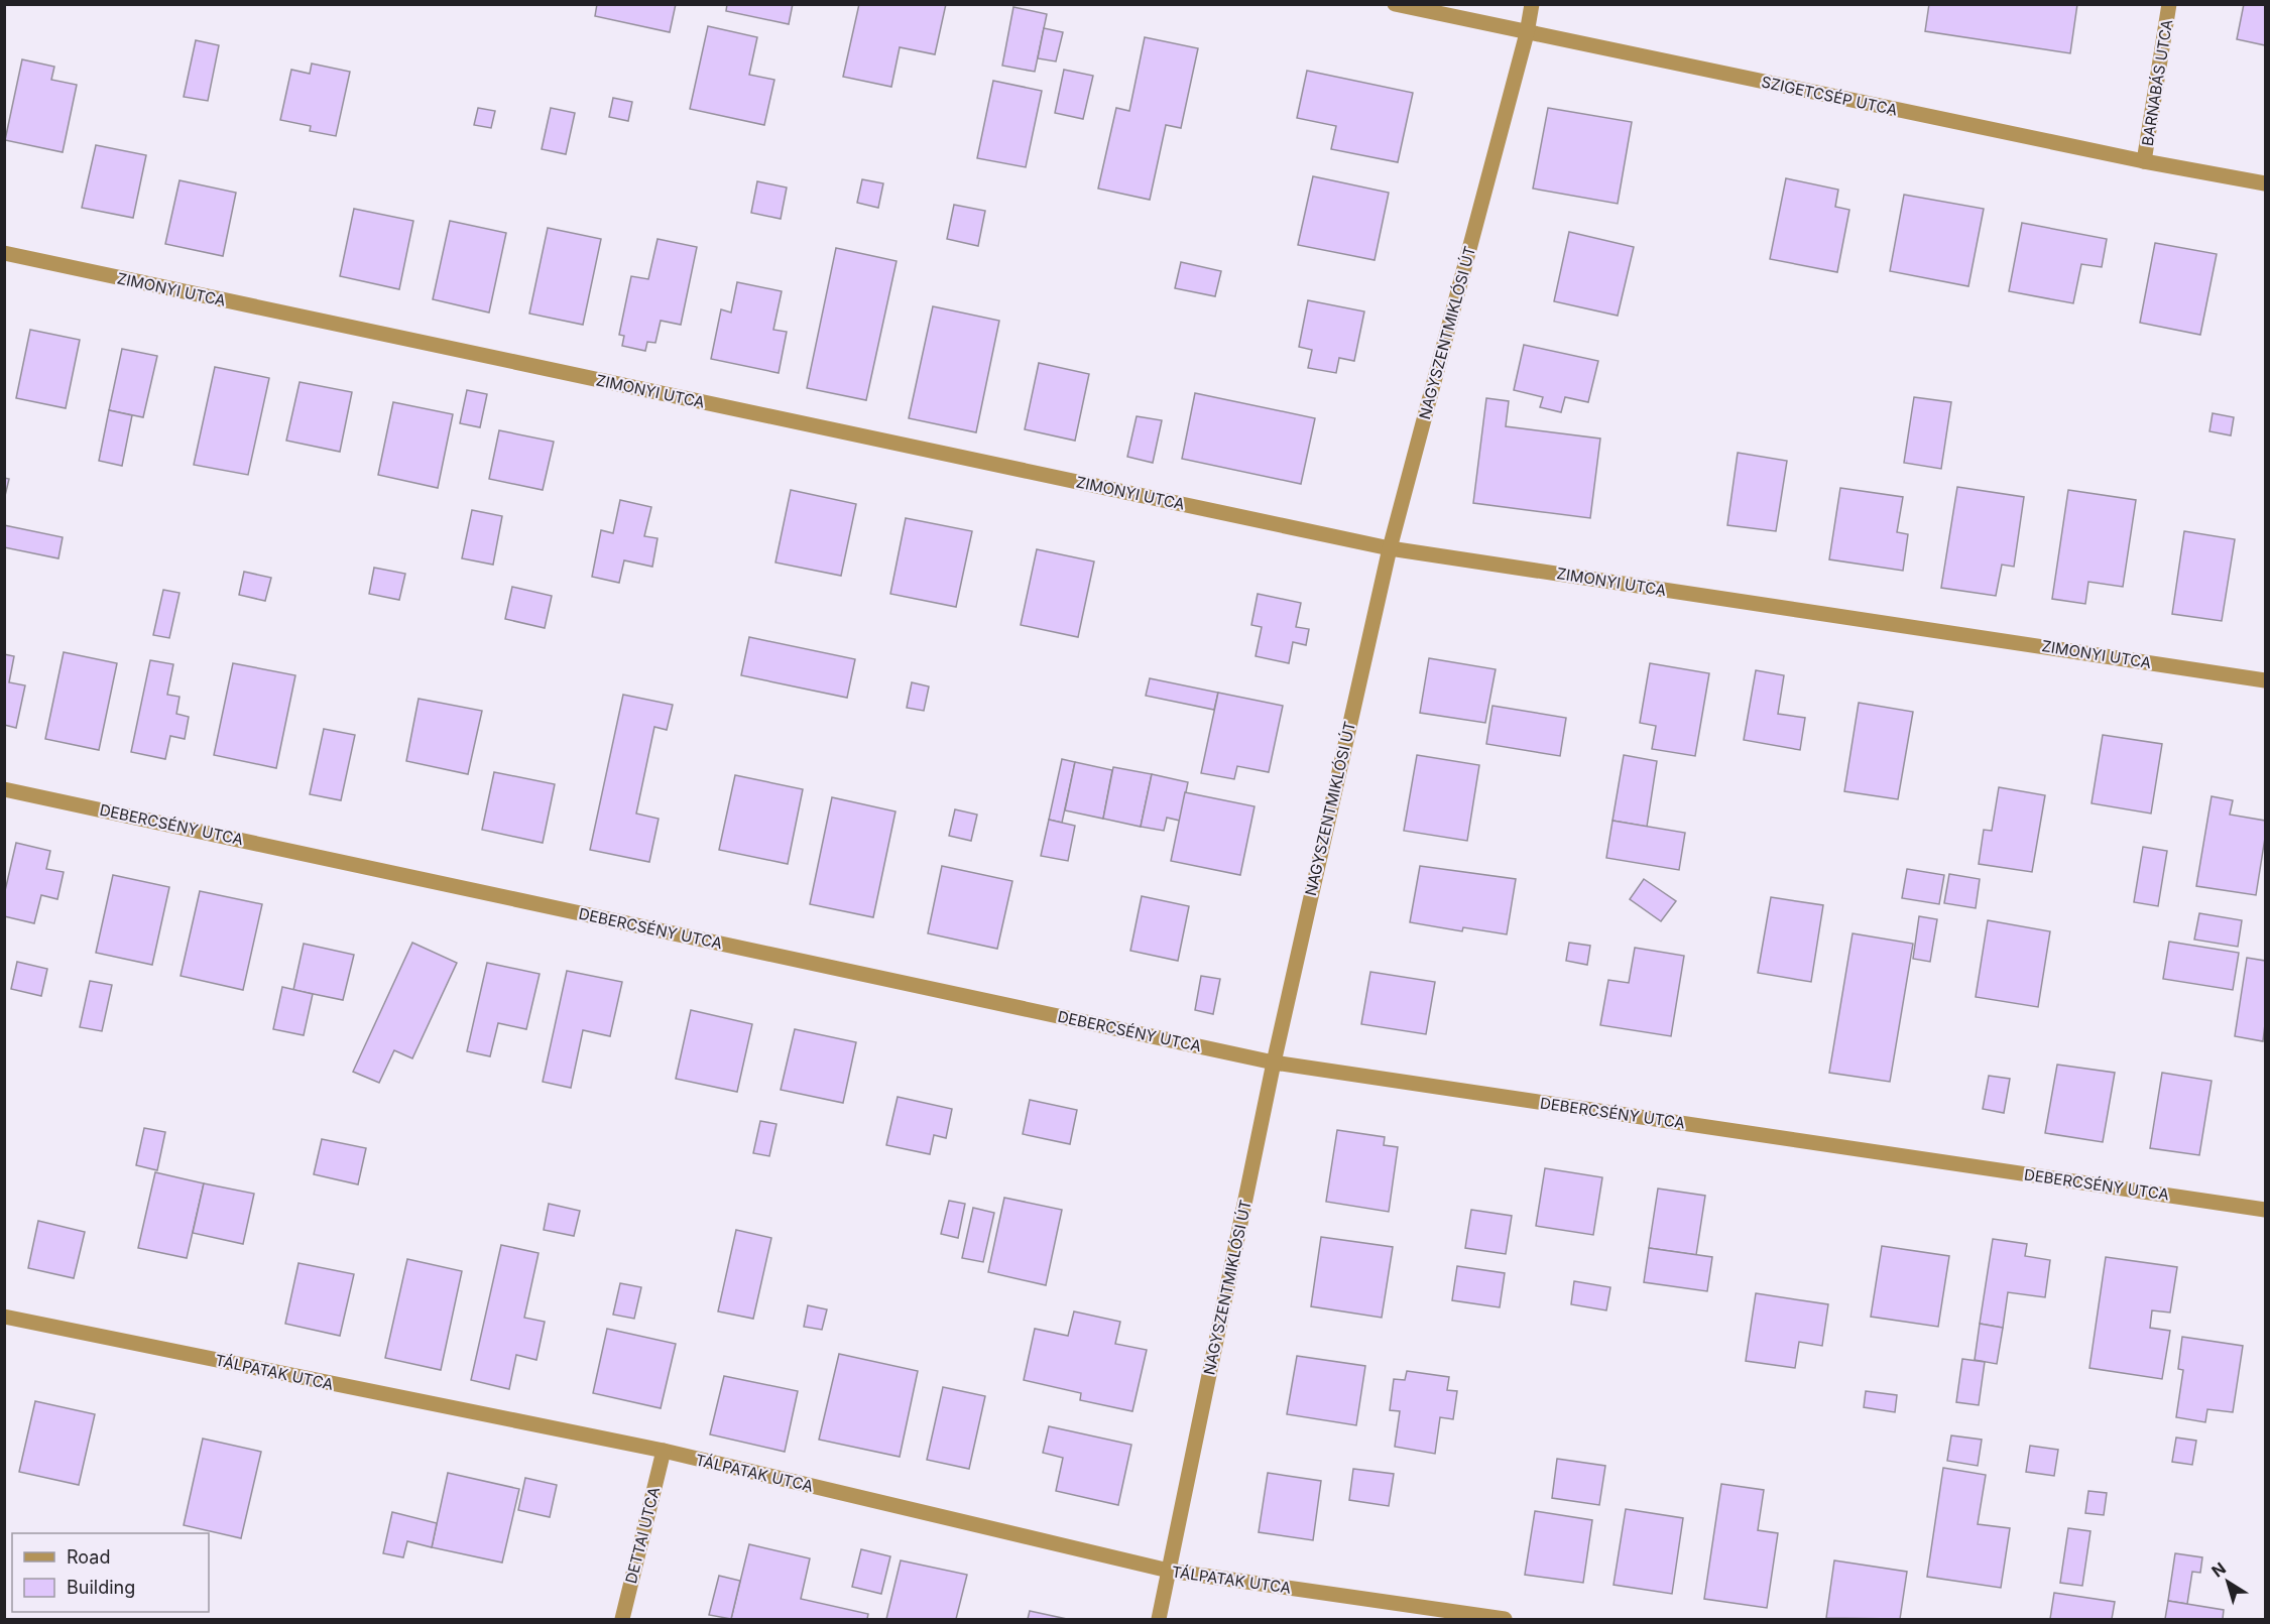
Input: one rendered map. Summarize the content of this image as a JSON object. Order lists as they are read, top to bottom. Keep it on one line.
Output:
{"streets":{"street":["BARNABÁS UTCA","SZIGETCSÉP UTCA","ZIMONYI UTCA","NAGYSZENTMIKLÓSI ÚT","DEBERCSÉNY UTCA","TÁLPATAK UTCA","DETTAI UTCA"]},"crossings":[["BARNABÁS UTCA","SZIGETCSÉP UTCA"],["SZIGETCSÉP UTCA","NAGYSZENTMIKLÓSI ÚT"],["ZIMONYI UTCA","NAGYSZENTMIKLÓSI ÚT"],["NAGYSZENTMIKLÓSI ÚT","DEBERCSÉNY UTCA"],["NAGYSZENTMIKLÓSI ÚT","TÁLPATAK UTCA"],["TÁLPATAK UTCA","DETTAI UTCA"]],"legend":["Road","Building"],"north":"top left"}
